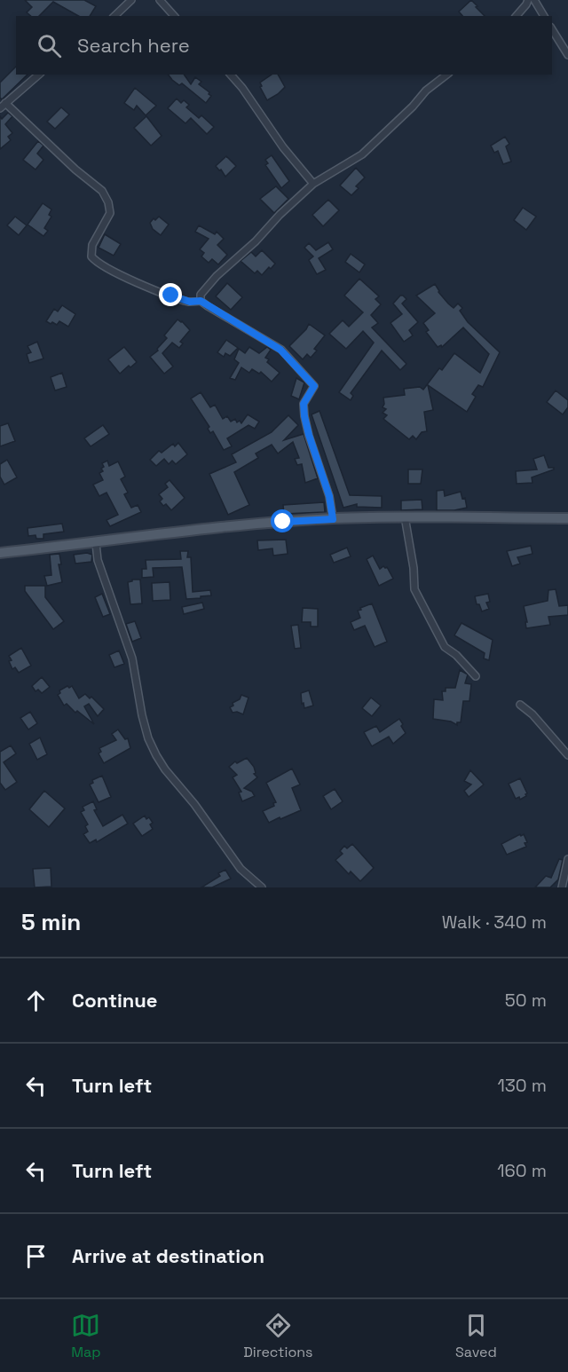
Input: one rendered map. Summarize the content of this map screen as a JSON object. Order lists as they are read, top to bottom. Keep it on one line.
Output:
{"page":{"search":"Search here","heading":["5 min","Walk · 340 m"],"list":[["Continue","50 m"],["Turn left","130 m"],["Turn left","160 m"],"Arrive at destination"],"nav":["Map","Directions","Saved"]}}
